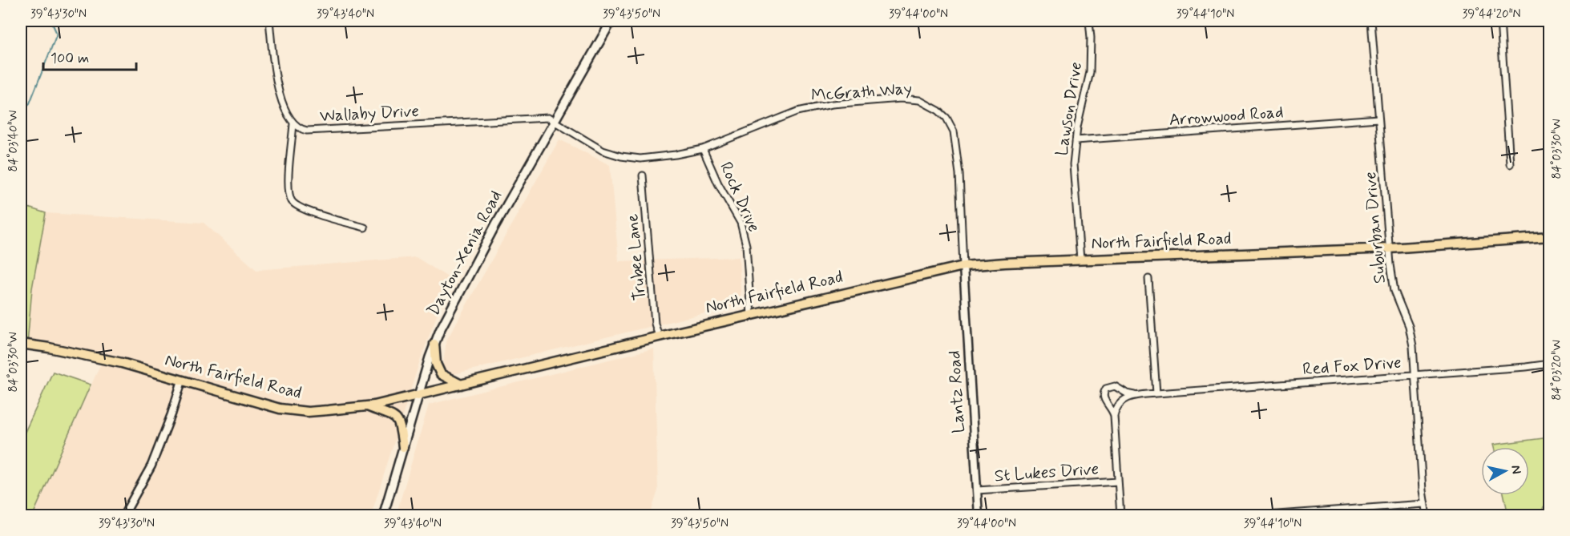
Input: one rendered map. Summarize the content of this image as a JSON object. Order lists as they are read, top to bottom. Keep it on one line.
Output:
{"streets":{"main road":["North Fairfield Road","Dayton-Xenia Road"],"street":["McGrath Way","Lawson Drive","Wallaby Drive","Arrowwood Road","Rock Drive","Suburban Drive","Trubee Lane","Red Fox Drive","Lantz Road","St Lukes Drive"]},"crossings":[["McGrath Way","Wallaby Drive"],["McGrath Way","Rock Drive"],["McGrath Way","North Fairfield Road"],["McGrath Way","Dayton-Xenia Road"],["McGrath Way","Lantz Road"],["Lawson Drive","Arrowwood Road"],["Lawson Drive","North Fairfield Road"],["Wallaby Drive","Dayton-Xenia Road"],["Arrowwood Road","Suburban Drive"],["Rock Drive","North Fairfield Road"],["Suburban Drive","North Fairfield Road"],["Suburban Drive","Red Fox Drive"],["North Fairfield Road","Dayton-Xenia Road"],["North Fairfield Road","Trubee Lane"],["North Fairfield Road","Lantz Road"],["Lantz Road","St Lukes Drive"]],"scale_bar":"100 m","north":"right","coordinates":["39°43'30\"N","39°43'40\"N","39°43'50\"N","39°44'00\"N","39°44'10\"N","39°44'20\"N","84°03'40\"W","84°03'30\"W","84°03'20\"W"]}
